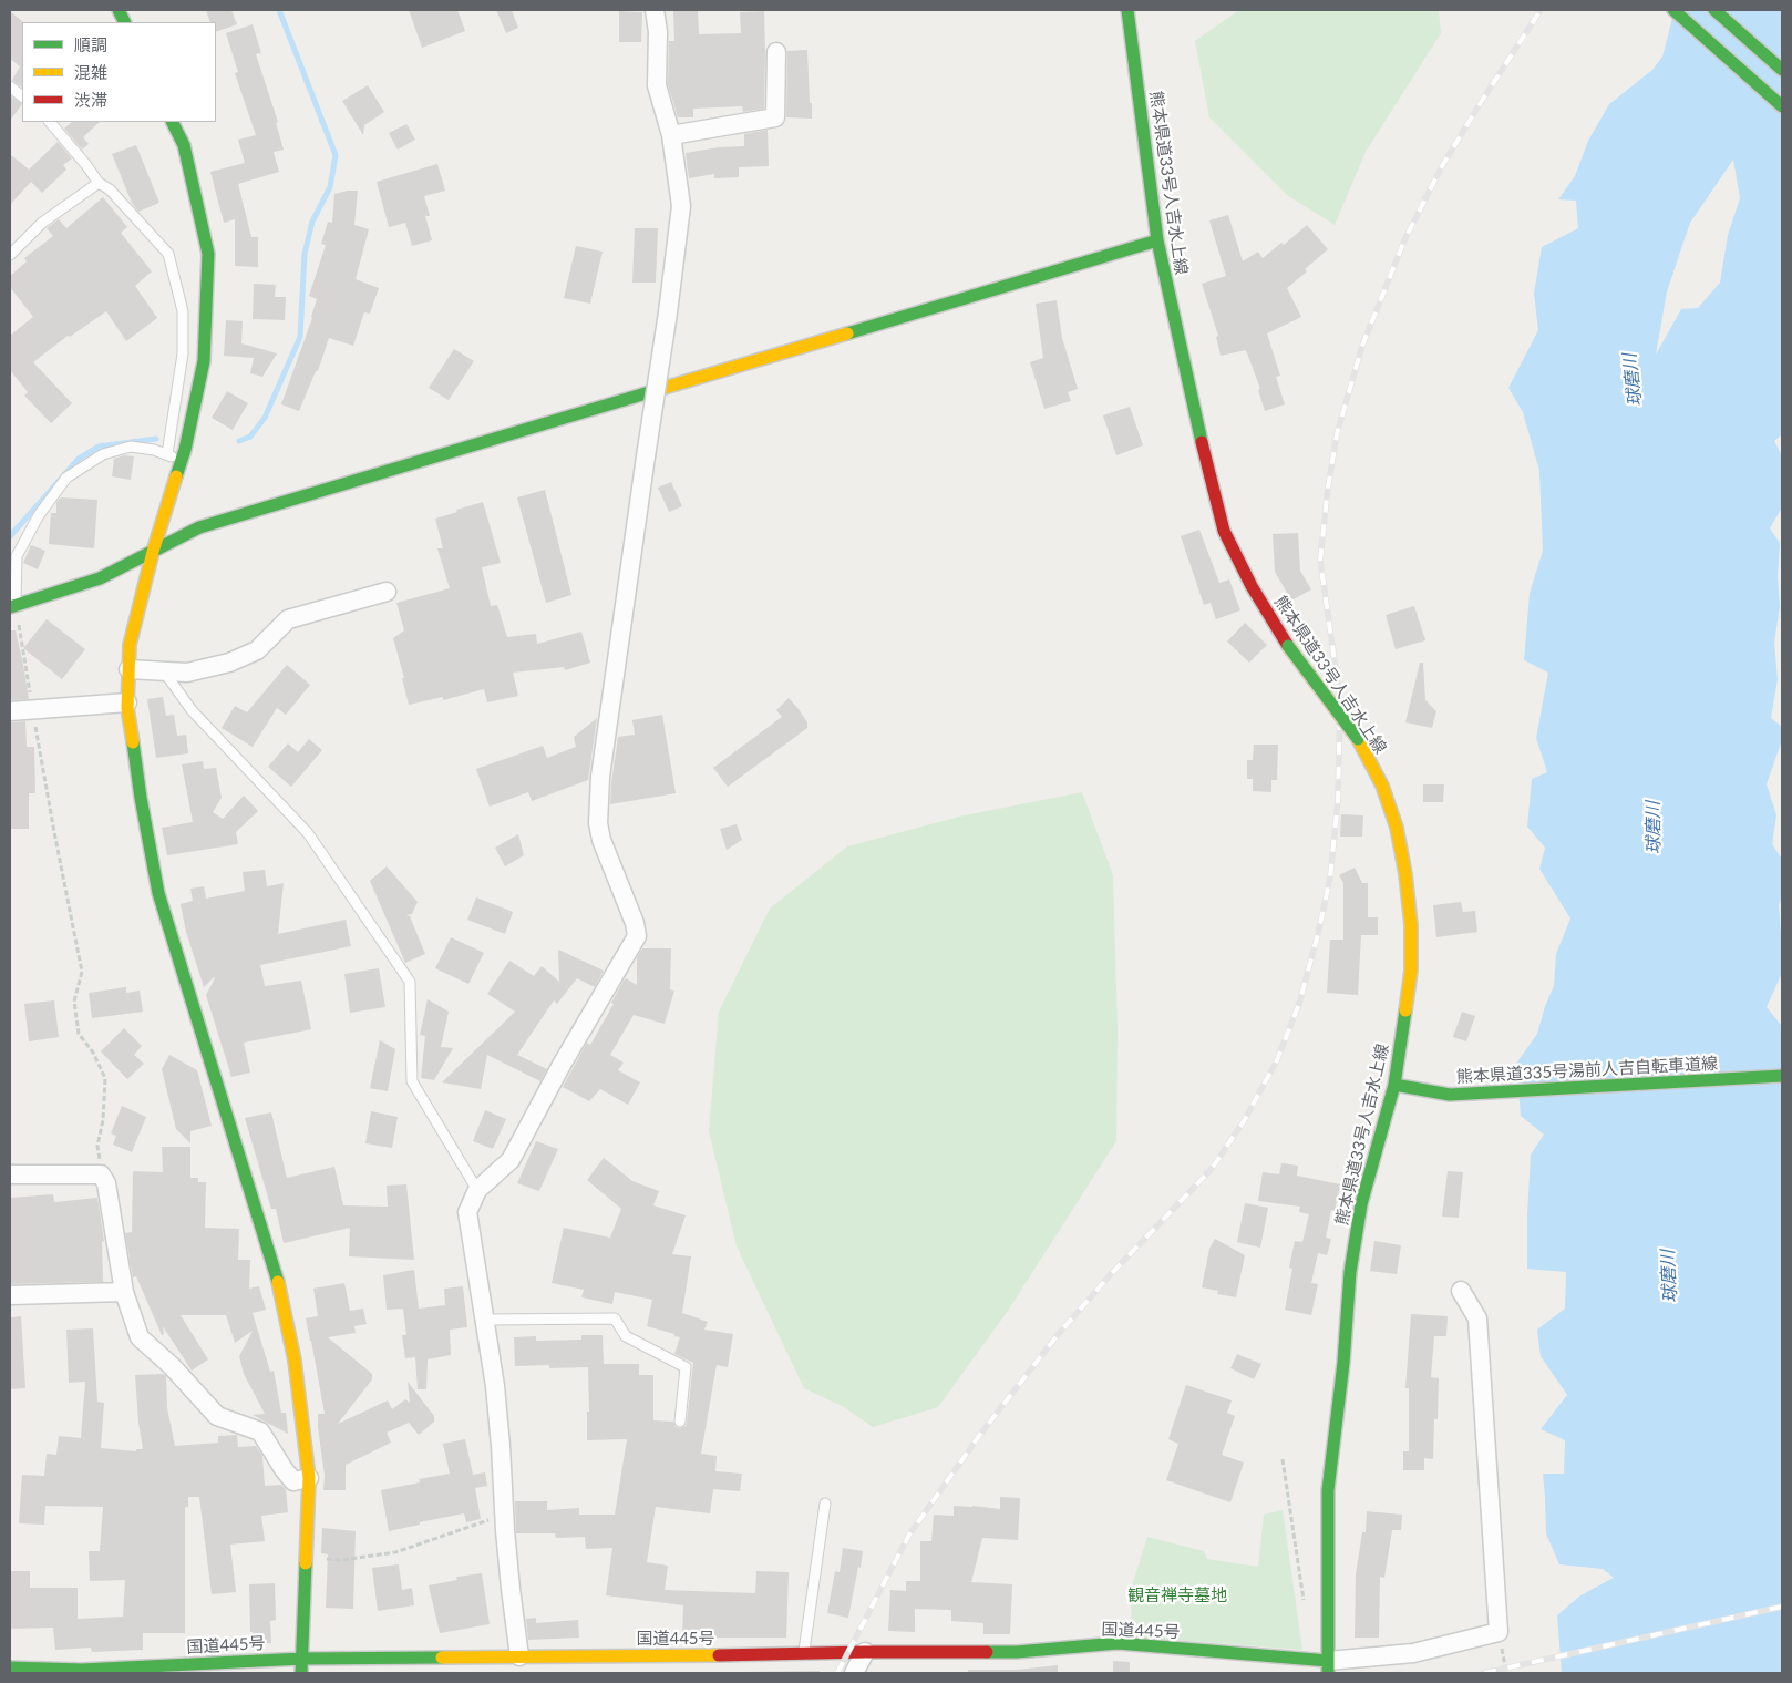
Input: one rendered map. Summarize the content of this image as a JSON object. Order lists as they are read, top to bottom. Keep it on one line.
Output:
{"streets":{"main road":["熊本県道33号人吉水上線","熊本県道335号湯前人吉自転車道線","国道445号"]},"crossings":[["熊本県道33号人吉水上線","熊本県道335号湯前人吉自転車道線"],["熊本県道33号人吉水上線","国道445号"]],"water":["球磨川"],"parks":["観音禅寺墓地"],"legend":["順調","混雑","渋滞"]}
